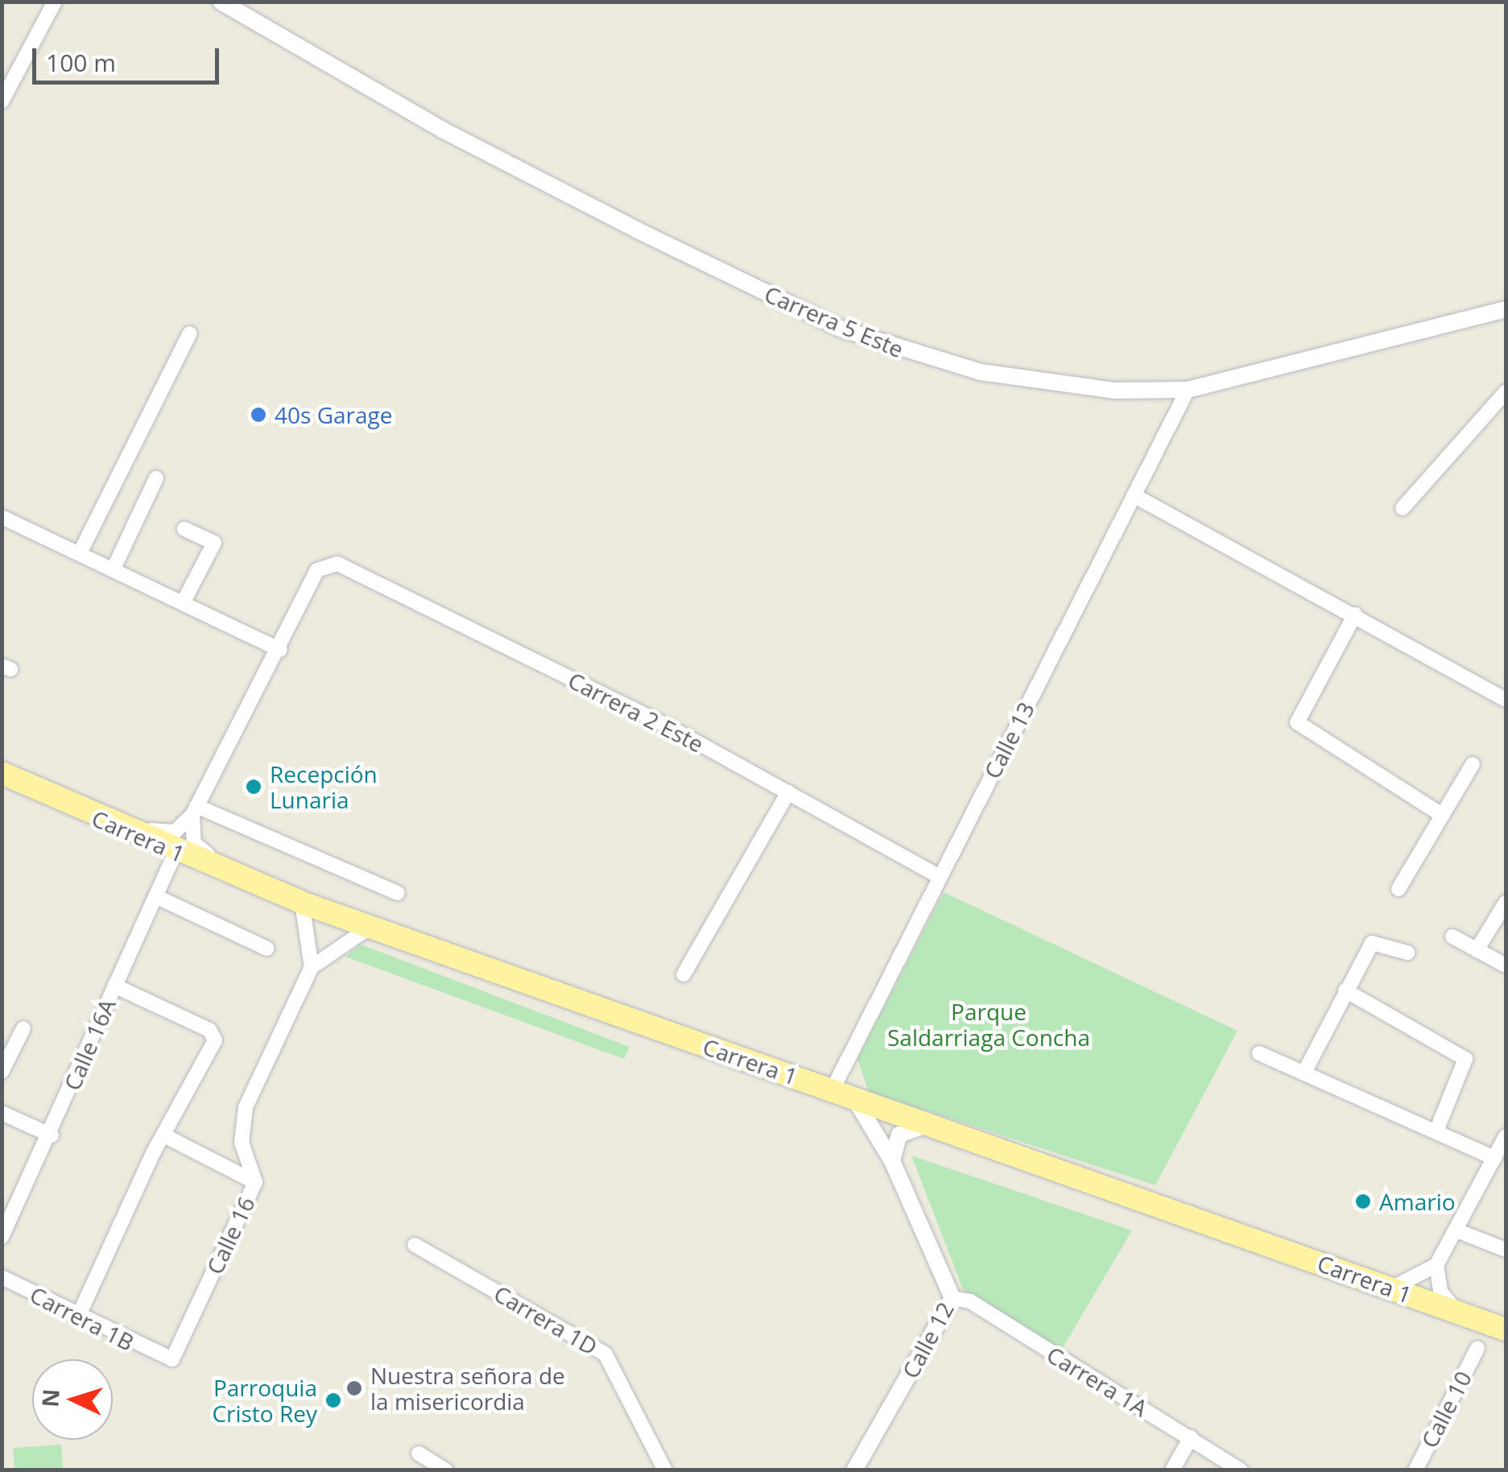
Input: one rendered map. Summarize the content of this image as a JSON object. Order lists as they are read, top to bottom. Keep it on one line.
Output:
{"streets":{"main road":["Carrera 1"],"street":["Carrera 5 Este","Carrera 2 Este","Calle 13","Calle 16A","Calle 16","Carrera 1B","Carrera 1D","Calle 12","Carrera 1A","Calle 10"]},"crossings":[["Carrera 5 Este","Calle 13"],["Carrera 2 Este","Calle 13"],["Calle 13","Carrera 1"],["Carrera 1","Calle 16A"],["Carrera 1","Calle 12"],["Calle 16","Carrera 1B"],["Calle 12","Carrera 1A"]],"parks":["Parque Saldarriaga Concha"],"places":["40s Garage","Recepción Lunaria","Amario","Nuestra señora de la misericordia","Parroquia Cristo Rey"],"scale_bar":"100 m","north":"left"}
